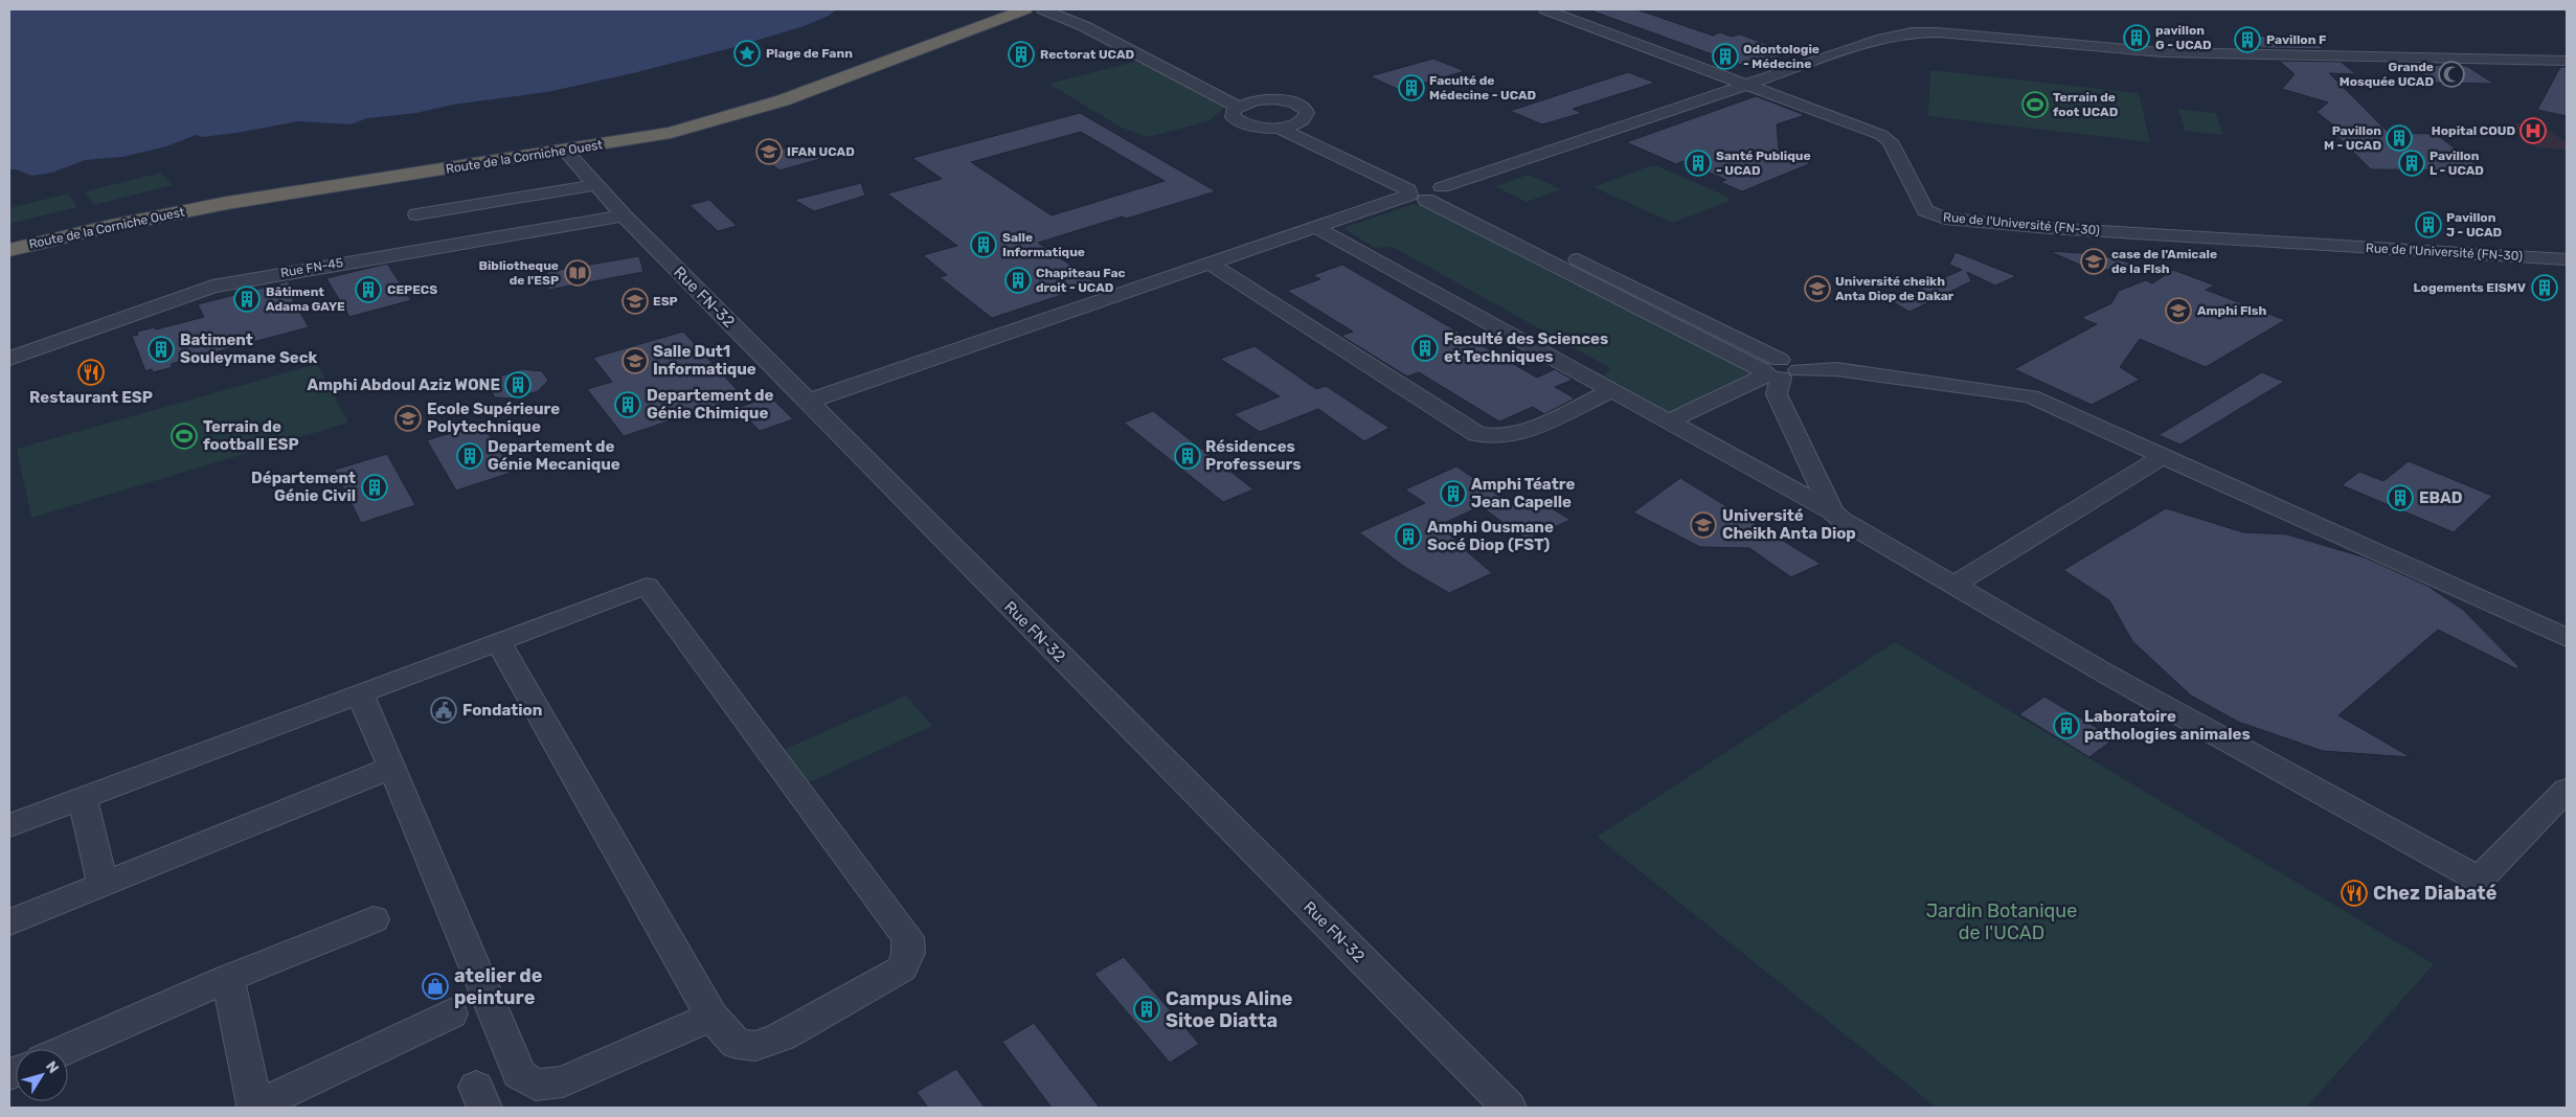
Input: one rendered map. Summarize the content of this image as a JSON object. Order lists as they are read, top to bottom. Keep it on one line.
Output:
{"streets":{"highway":["Route de la Corniche Ouest"],"street":["Rue de l'Université (FN-30)","Rue FN-45","Rue FN-32"]},"crossings":[["Route de la Corniche Ouest","Rue FN-32"],["Rue FN-45","Rue FN-32"]],"parks":["Jardin Botanique de l'UCAD"],"places":{"building":["pavillon G - UCAD","Pavillon F","Rectorat UCAD","Odontologie - Médecine","Faculté de Médecine - UCAD","Pavillon M - UCAD","Santé Publique - UCAD","Pavillon L - UCAD","Pavillon J - UCAD","Salle Informatique","Chapiteau Fac droit - UCAD","Logements EISMV","CEPECS","Bâtiment Adama GAYE","Faculté des Sciences et Techniques","Batiment Souleymane Seck","Amphi Abdoul Aziz WONE","Departement de Génie Chimique","Departement de Génie Mecanique","Résidences Professeurs","Département Génie Civil","Amphi Téatre Jean Capelle","EBAD","Amphi Ousmane Socé Diop (FST)","Laboratoire pathologies animales","Campus Aline Sitoe Diatta"],"place":["Plage de Fann"],"mosque":["Grande Mosquée UCAD"],"sports":["Terrain de foot UCAD","Terrain de football ESP"],"hospital":["Hopital COUD"],"school or university":["IFAN UCAD","case de l'Amicale de la Flsh","Université cheikh Anta Diop de Dakar","ESP","Amphi Flsh","Salle Dut1 Informatique","Ecole Supérieure Polytechnique","Université Cheikh Anta Diop"],"library":["Bibliotheque de l'ESP"],"restaurant":["Restaurant ESP","Chez Diabaté"],"public building":["Fondation"],"shop":["atelier de peinture"]},"north":"top right"}
